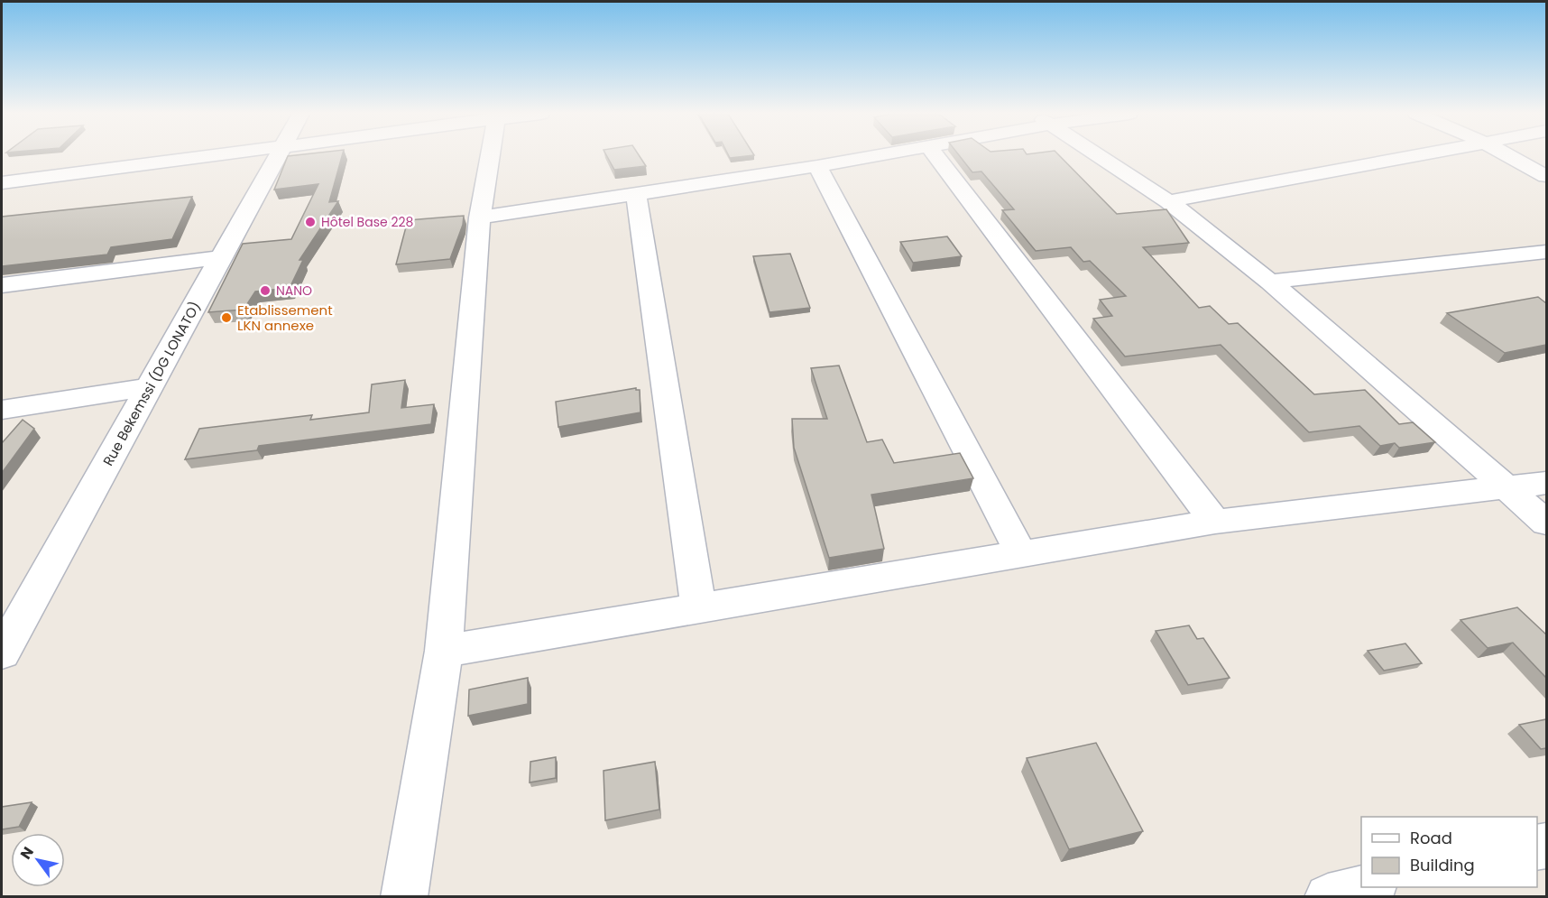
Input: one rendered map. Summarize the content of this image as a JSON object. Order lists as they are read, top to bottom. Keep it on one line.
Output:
{"streets":{"street":["Rue Bekemssi (DG LONATO)"]},"places":["Hôtel Base 228","NANO","Etablissement LKN annexe"],"legend":["Road","Building"],"north":"top left"}
